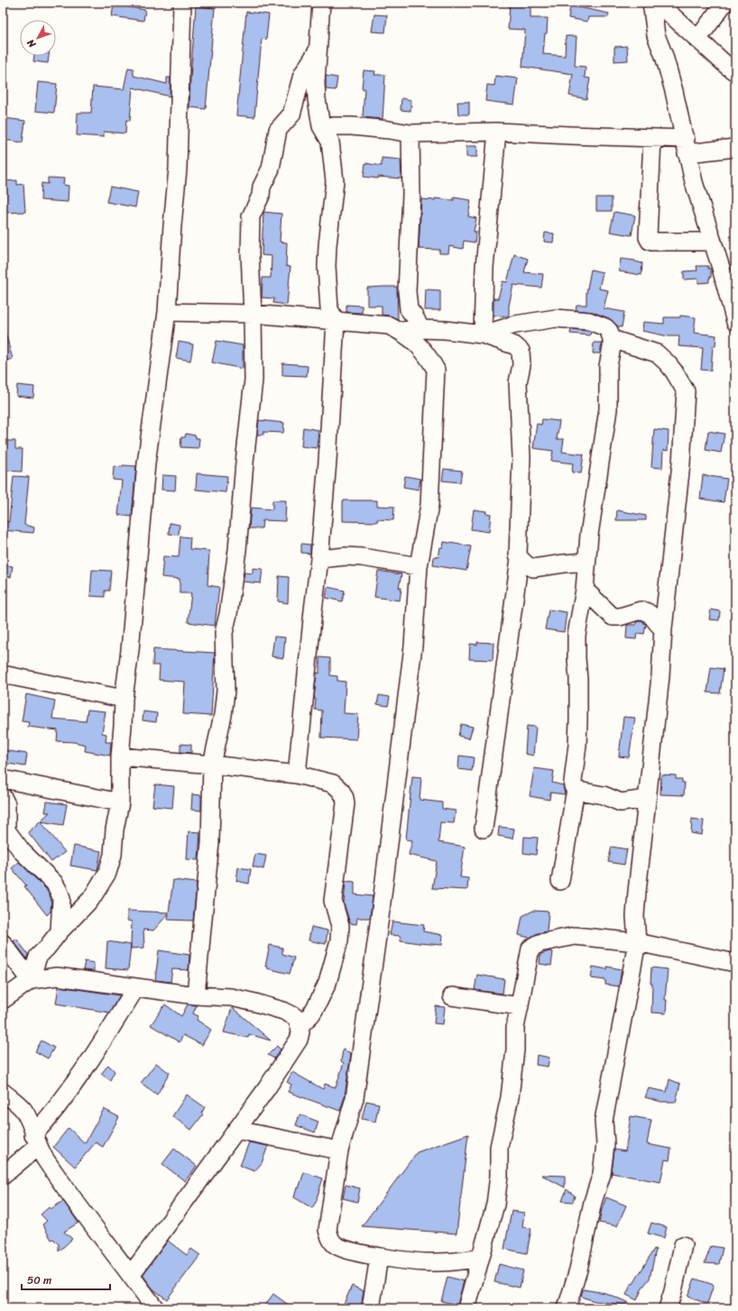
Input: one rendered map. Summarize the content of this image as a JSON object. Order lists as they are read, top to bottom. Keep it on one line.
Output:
{"scale_bar":"50 m","north":"bottom left"}
